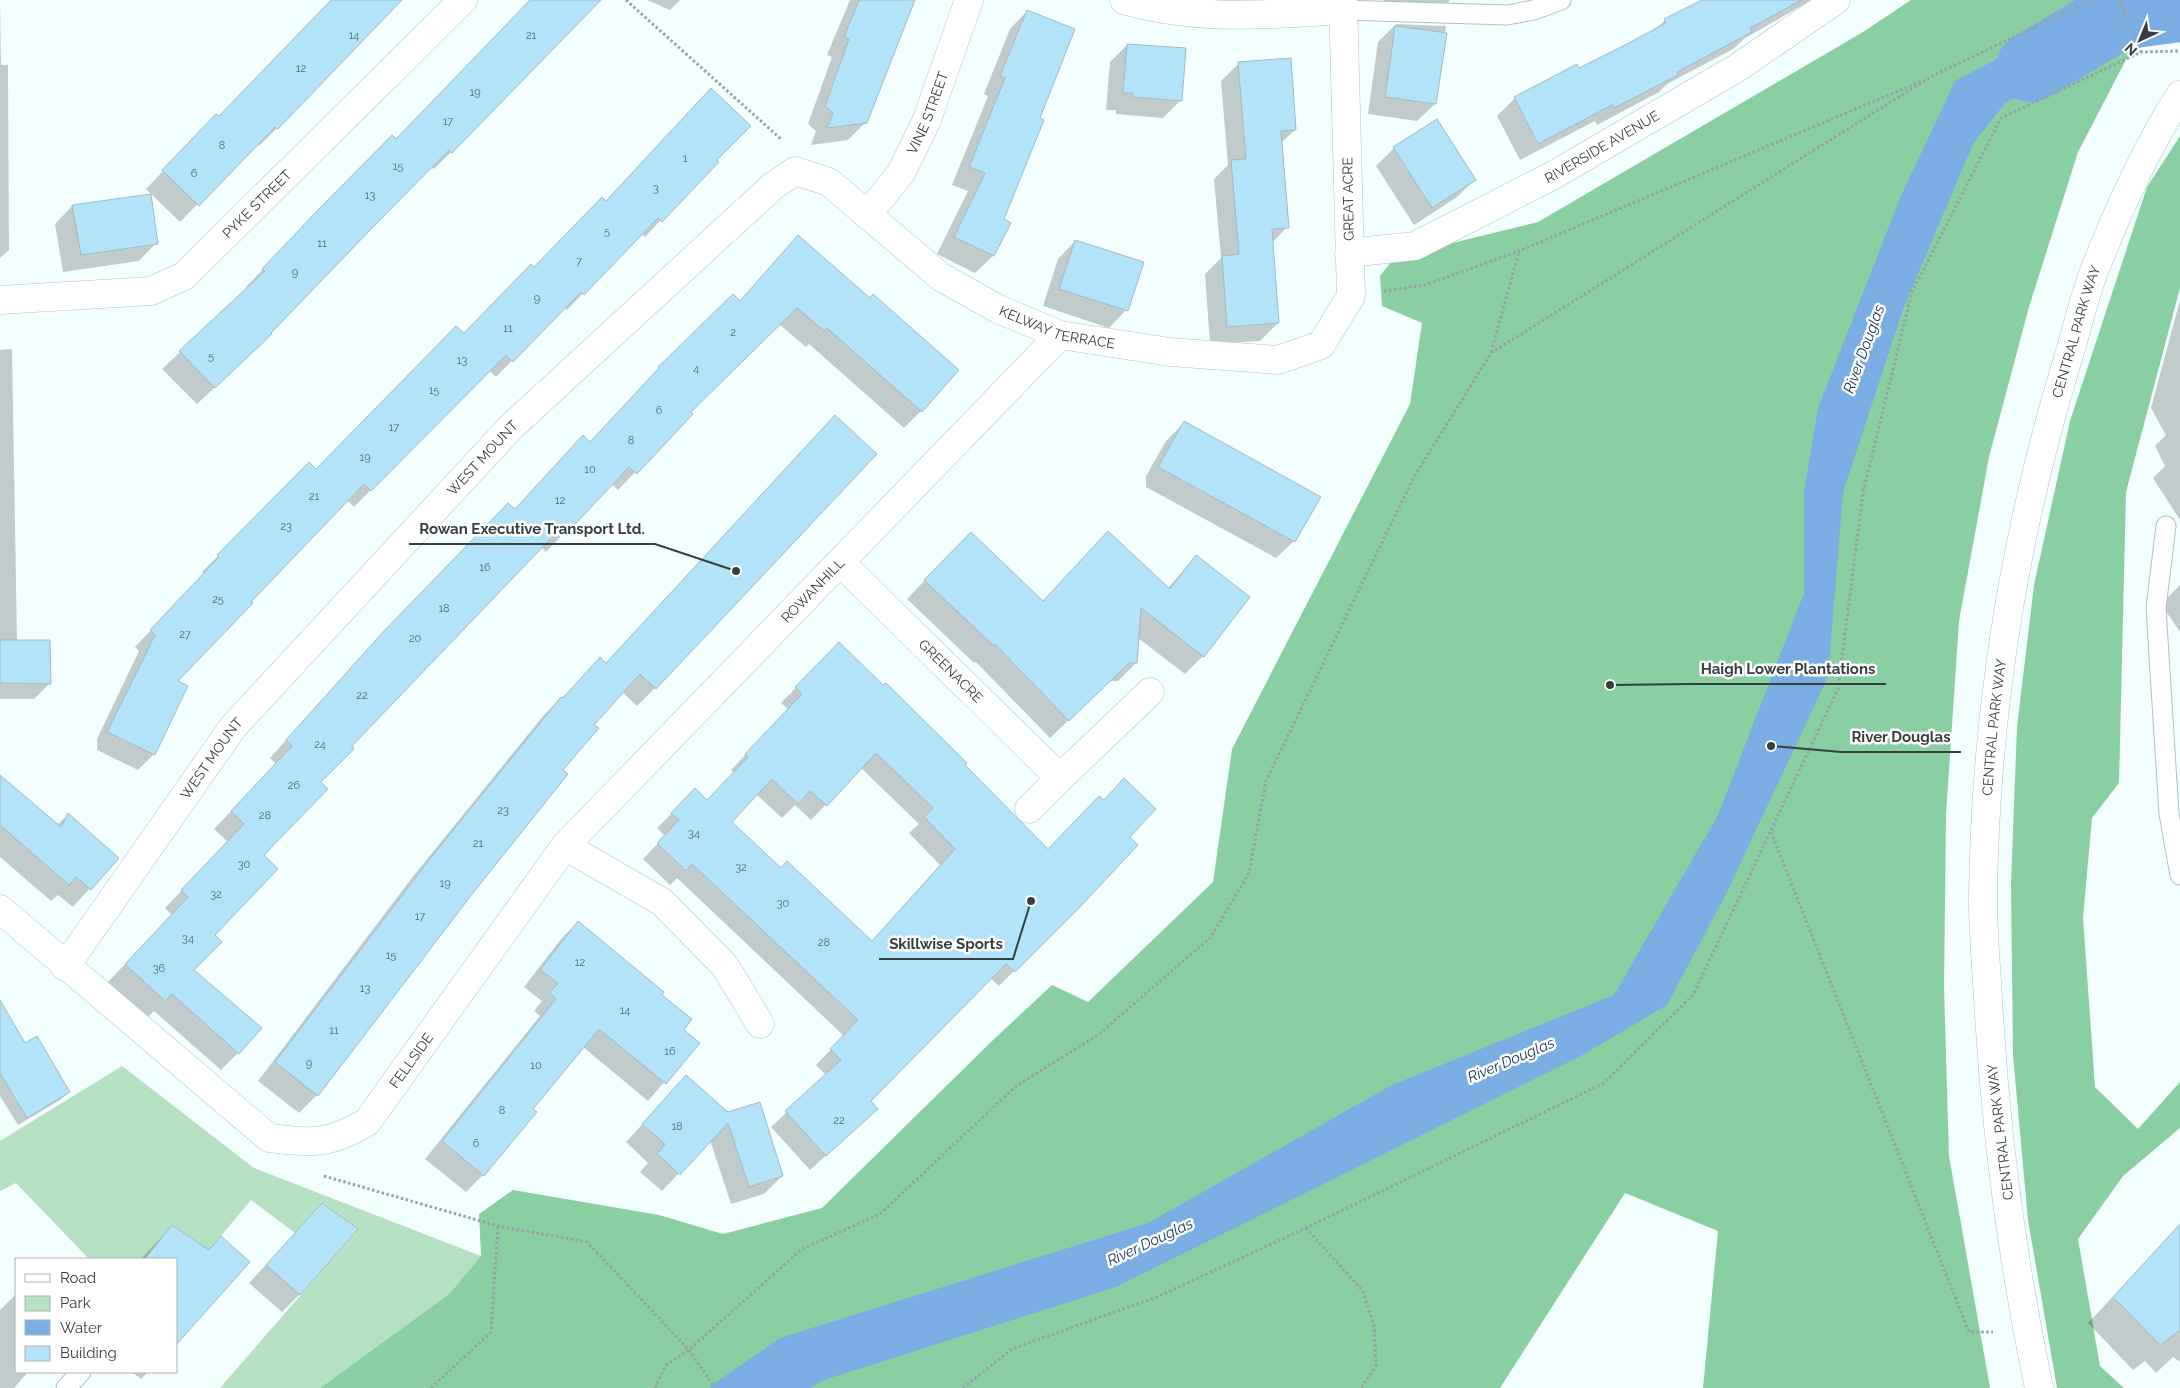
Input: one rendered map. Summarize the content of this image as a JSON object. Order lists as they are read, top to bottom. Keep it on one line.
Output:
{"streets":{"main road":["VINE STREET","RIVERSIDE AVENUE","GREAT ACRE","PYKE STREET","KELWAY TERRACE","CENTRAL PARK WAY","WEST MOUNT","ROWANHILL","GREENACRE","FELLSIDE"]},"crossings":[["VINE STREET","KELWAY TERRACE"],["RIVERSIDE AVENUE","GREAT ACRE"],["GREAT ACRE","KELWAY TERRACE"],["KELWAY TERRACE","ROWANHILL"],["WEST MOUNT","FELLSIDE"],["ROWANHILL","GREENACRE"],["ROWANHILL","FELLSIDE"]],"water":["River Douglas"],"places":["Rowan Executive Transport Ltd.","Haigh Lower Plantations","River Douglas","Skillwise Sports"],"house_numbers":["14","21","12","19","17","8","1","15","6","3","13","5","11","7","9","9","11","2","5","13","4","15","6","17","8","19","10","21","12","23","16","25","18","27","20","22","24","26","23","28","34","21","30","32","19","32","30","17","34","28","15","12","36","13","14","11","16","9","10","8","22","18","6"],"legend":["Road","Park","Water","Building"],"north":"bottom left"}
